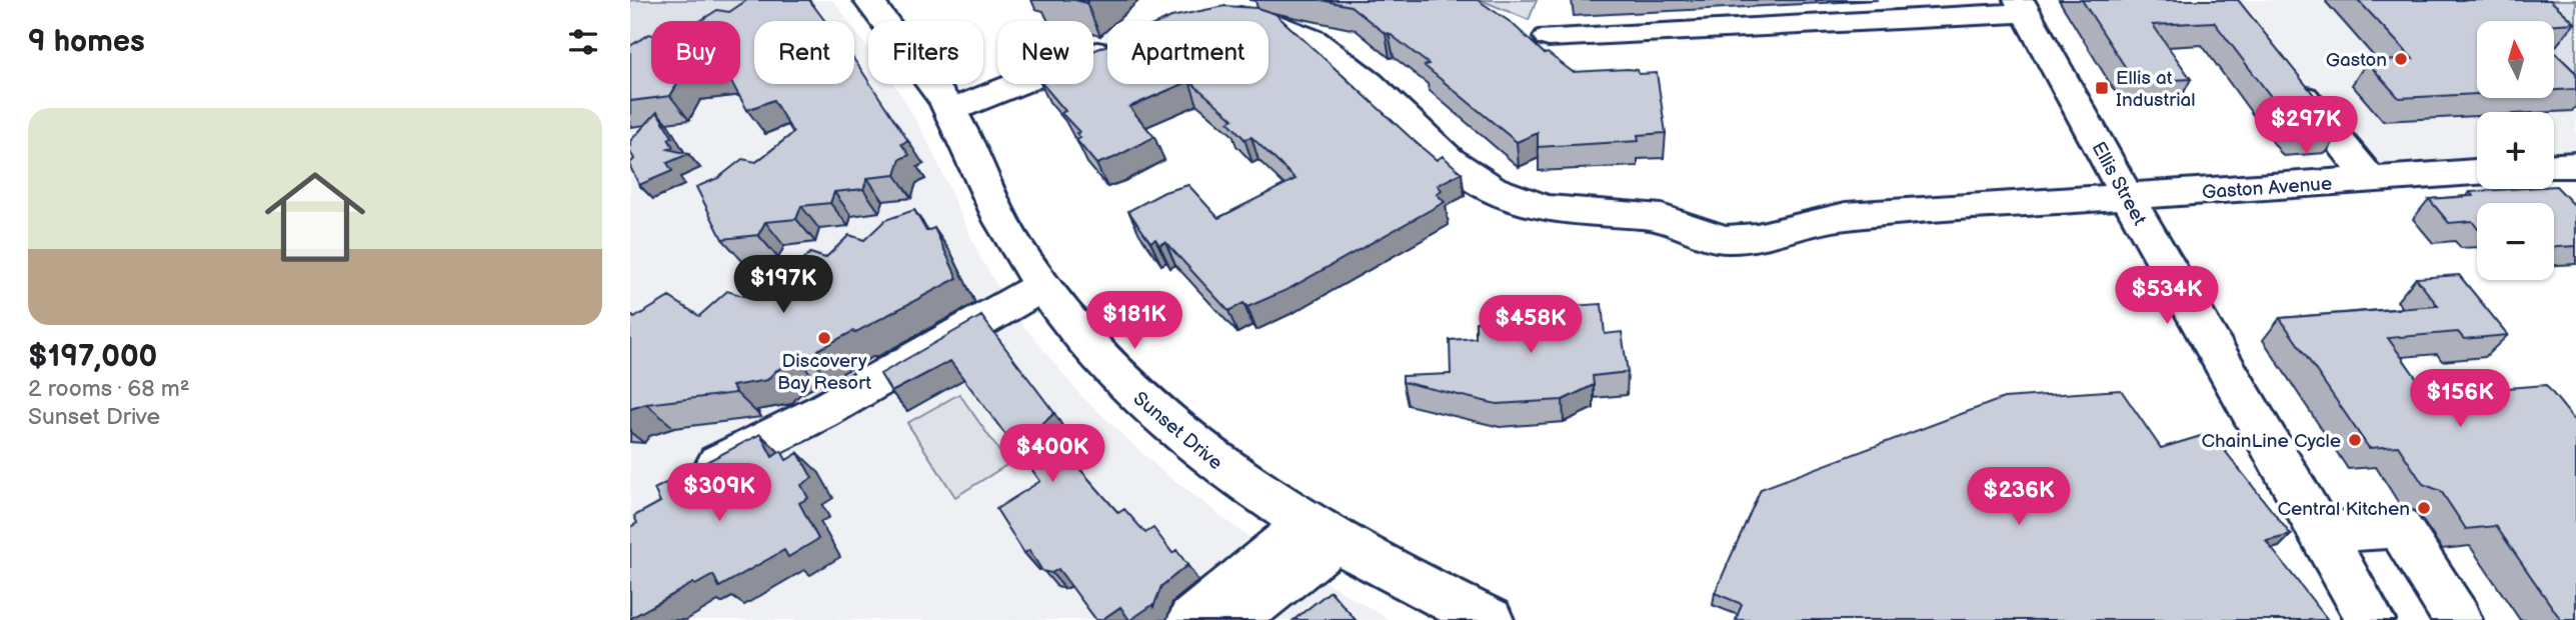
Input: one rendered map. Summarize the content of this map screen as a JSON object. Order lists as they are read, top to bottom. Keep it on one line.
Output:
{"streets":{"street":["Ellis Street","Gaston Avenue","Sunset Drive"]},"crossings":[["Ellis Street","Gaston Avenue"]],"places":{"other":["Gaston","Discovery Bay Resort","ChainLine Cycle","Central Kitchen"],"transit":["Ellis at Industrial"]},"north":"top","page":{"heading":"9 homes","map_buttons":["+","−"],"chip":["Buy","Rent","Filters","New","Apartment"],"list":[{"name":"$197,000","note":"2 rooms · 68 m² · Sunset Drive"}],"price":["$297K","$197K","$534K","$181K","$458K","$156K","$400K","$309K","$236K"]}}
